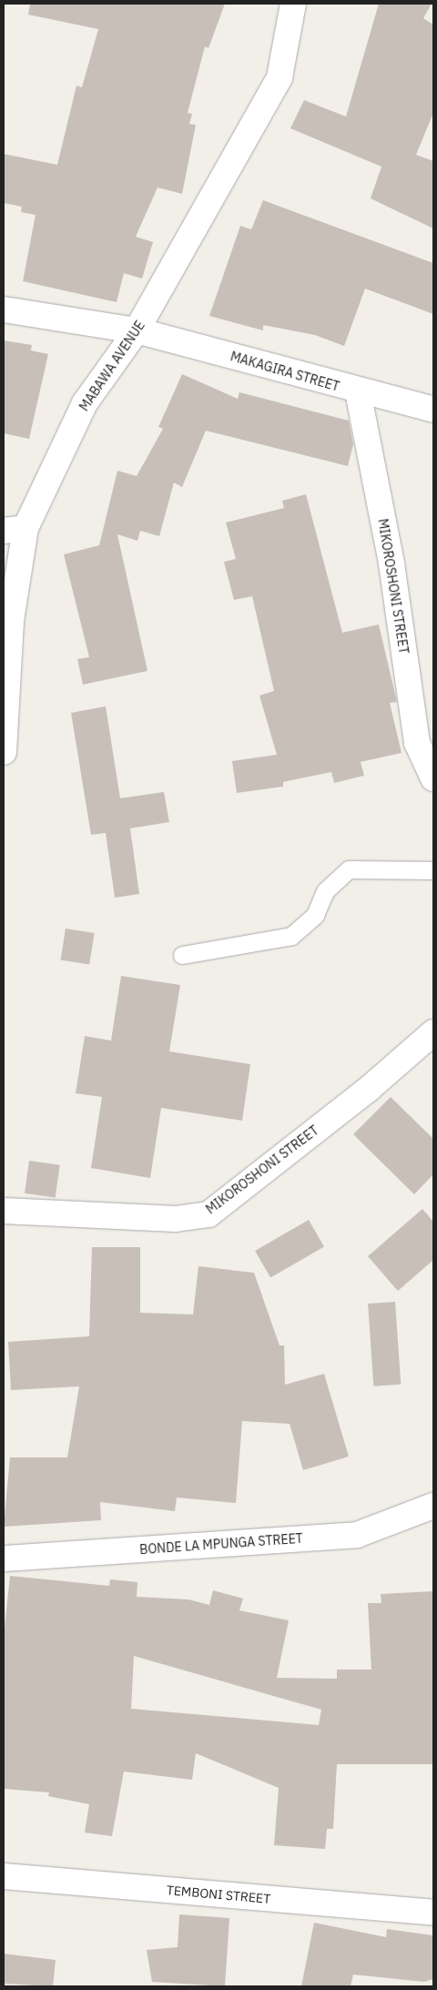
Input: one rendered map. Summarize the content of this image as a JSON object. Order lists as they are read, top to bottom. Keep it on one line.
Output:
{"streets":{"street":["MABAWA AVENUE","MAKAGIRA STREET","MIKOROSHONI STREET","BONDE LA MPUNGA STREET","TEMBONI STREET"]},"crossings":[["MABAWA AVENUE","MAKAGIRA STREET"],["MAKAGIRA STREET","MIKOROSHONI STREET"]]}
